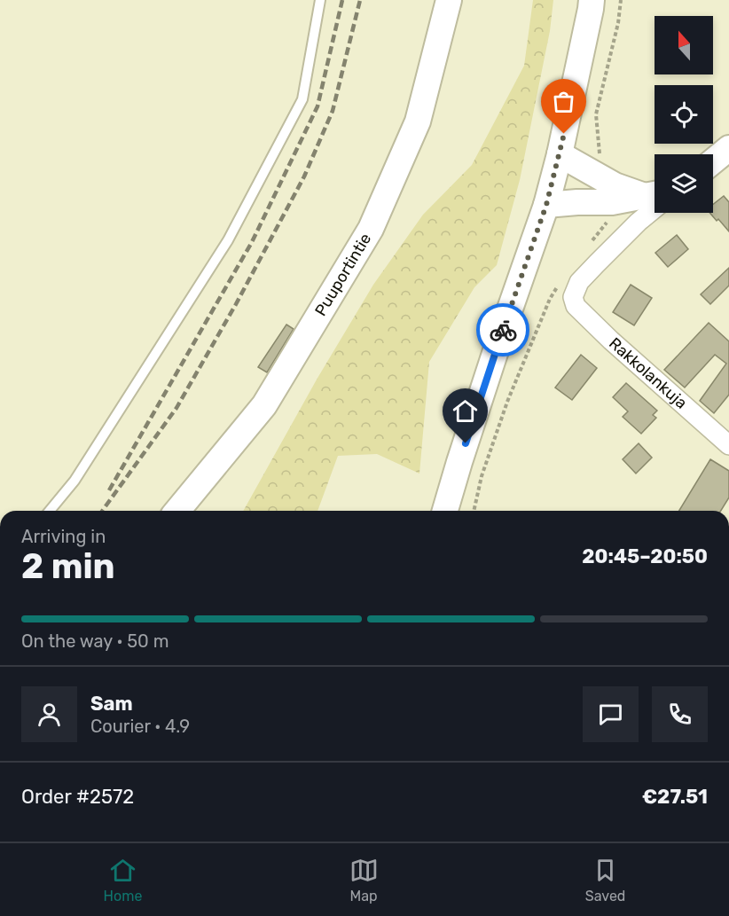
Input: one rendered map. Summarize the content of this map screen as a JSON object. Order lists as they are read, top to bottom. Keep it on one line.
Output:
{"streets":{"street":["Puuportintie","Rakkolankuja"]},"north":"top","page":{"heading":["2 min","Arriving in","20:45–20:50"],"panel":["Sam","Courier · 4.9","Order #2572","€27.51"],"bar":"On the way · 50 m","tabs":["Home","Map","Saved"]}}
